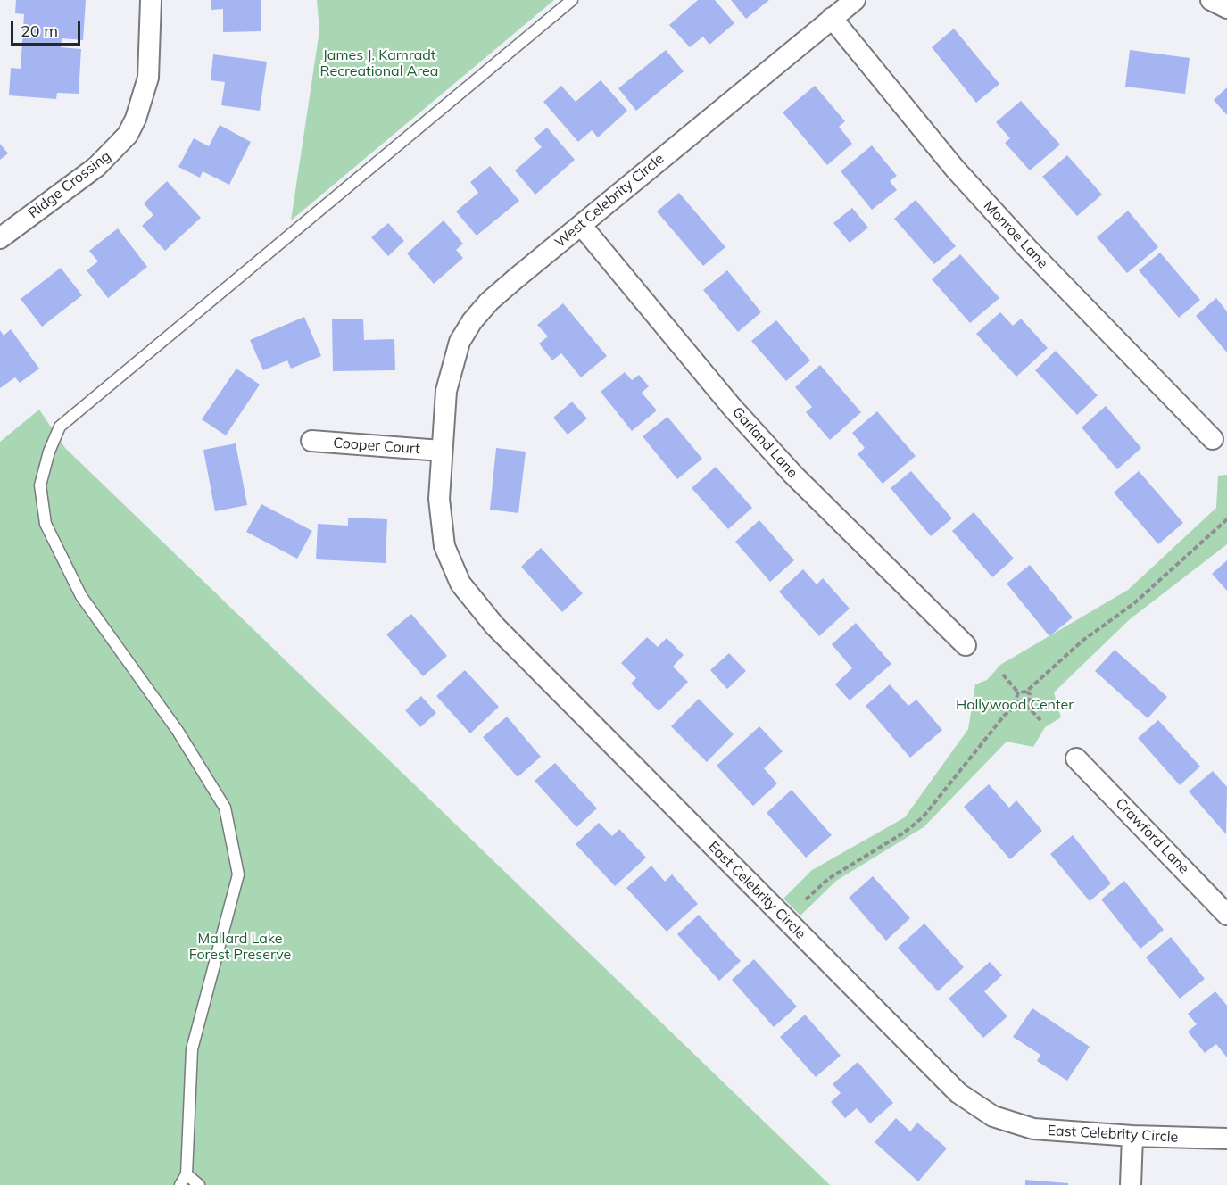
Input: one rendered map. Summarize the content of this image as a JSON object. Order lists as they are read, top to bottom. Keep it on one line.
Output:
{"streets":{"street":["Ridge Crossing","West Celebrity Circle","Monroe Lane","Garland Lane","Cooper Court","Crawford Lane","East Celebrity Circle"]},"crossings":[["West Celebrity Circle","Monroe Lane"],["West Celebrity Circle","Garland Lane"],["West Celebrity Circle","Cooper Court"],["West Celebrity Circle","East Celebrity Circle"],["Cooper Court","East Celebrity Circle"]],"parks":["James J. Kamradt Recreational Area","Hollywood Center","Mallard Lake Forest Preserve"],"scale_bar":"20 m"}
